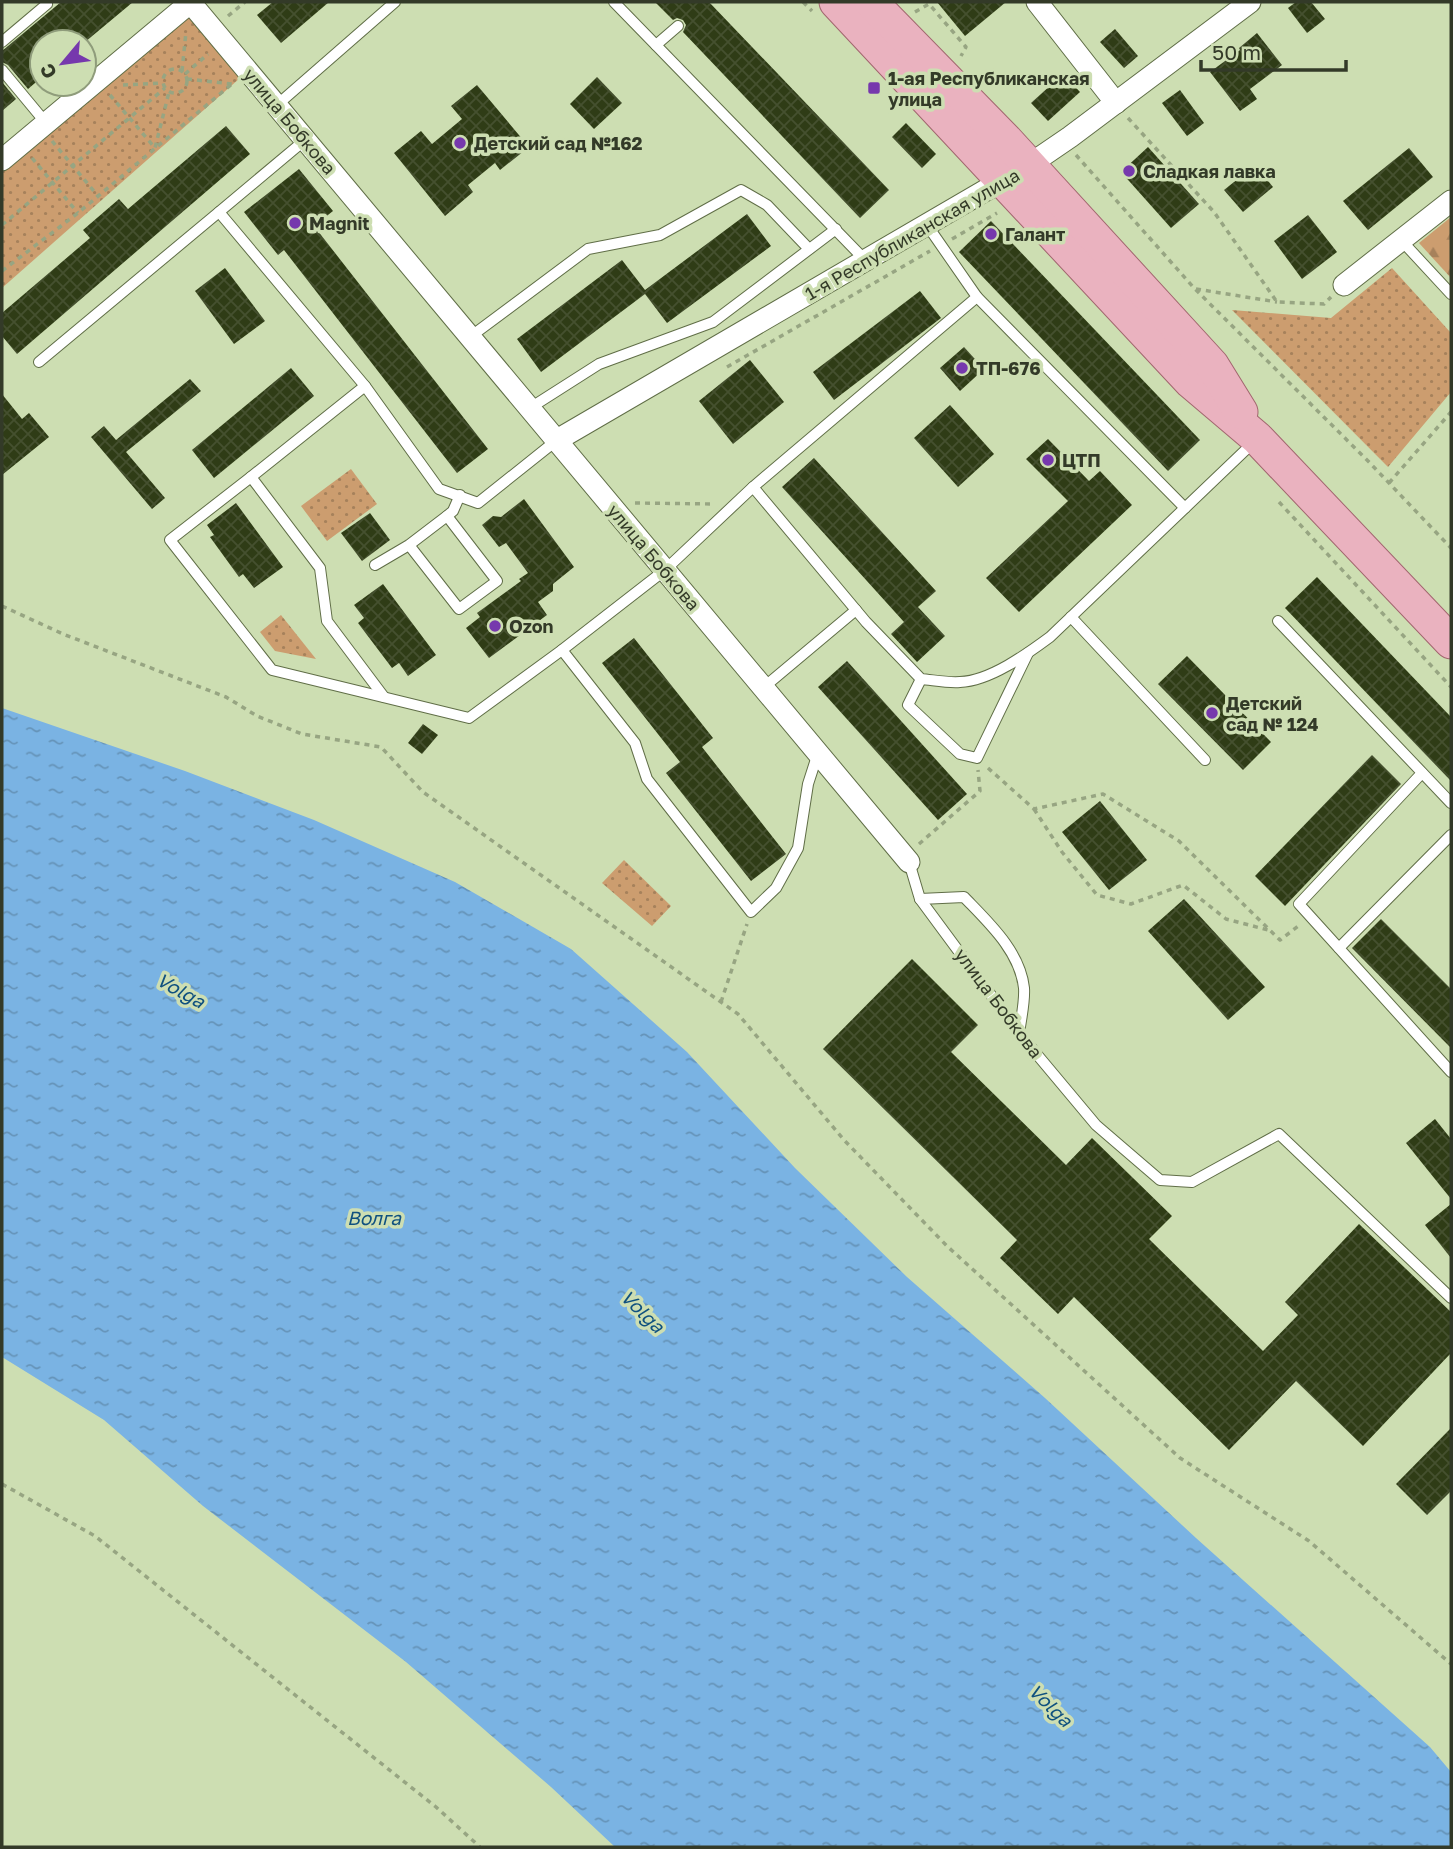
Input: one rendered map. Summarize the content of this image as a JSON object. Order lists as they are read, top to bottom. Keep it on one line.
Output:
{"streets":{"street":["улица Бобкова","1-я Республиканская улица"]},"crossings":[["улица Бобкова","1-я Республиканская улица"]],"water":["Volga","Волга"],"places":{"transit":["1-ая Республиканская улица"],"other":["Детский сад №162","Сладкая лавка","Magnit","Галант","ТП-676","ЦТП","Ozon","Детский сад № 124"]},"scale_bar":"50 m","north":"bottom left"}
